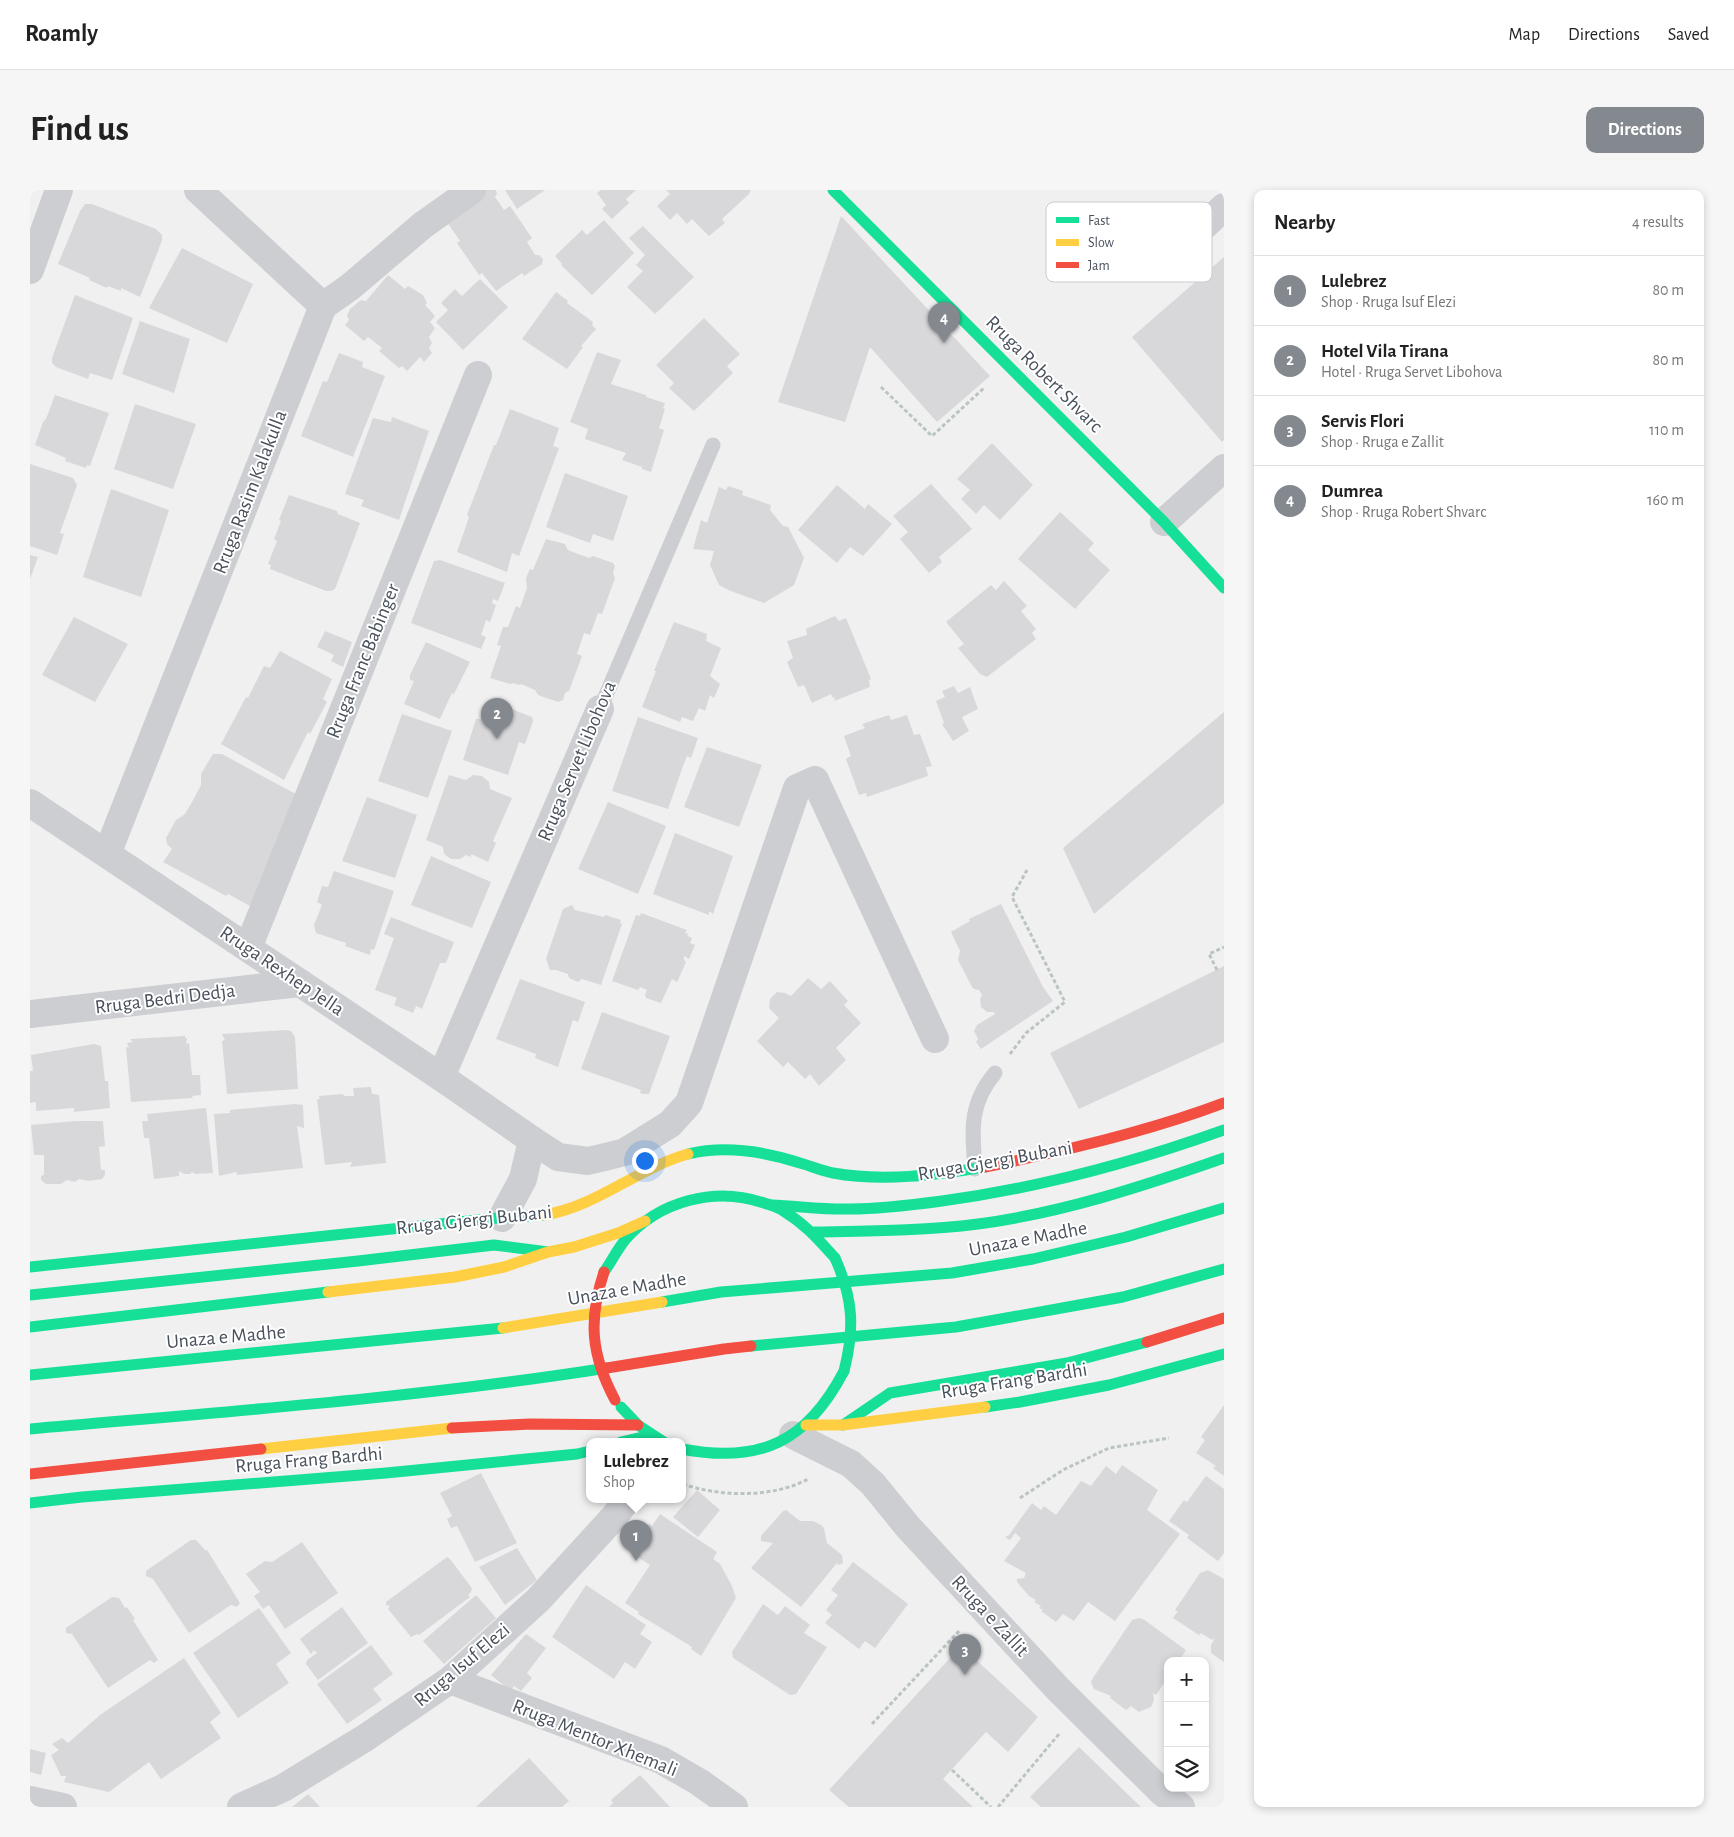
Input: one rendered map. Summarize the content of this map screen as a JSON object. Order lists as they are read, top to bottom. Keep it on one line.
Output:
{"streets":{"main road":["Rruga Robert Shvarc","Rruga Gjergj Bubani","Unaza e Madhe","Rruga Frang Bardhi"],"street":["Rruga Rasim Kalakulla","Rruga Franc Babinger","Rruga Servet Libohova","Rruga Rexhep Jella","Rruga Bedri Dedja","Rruga e Zallit","Rruga Isuf Elezi","Rruga Mentor Xhemali"]},"crossings":[["Rruga Rasim Kalakulla","Rruga Rexhep Jella"],["Rruga Franc Babinger","Rruga Rexhep Jella"],["Rruga Servet Libohova","Rruga Rexhep Jella"],["Rruga Rexhep Jella","Rruga Bedri Dedja"],["Rruga Frang Bardhi","Rruga e Zallit"],["Rruga Isuf Elezi","Rruga Mentor Xhemali"]],"legend":["Fast","Slow","Jam"],"page":{"header":"Roamly","nav":["Map","Directions","Saved"],"buttons":"Directions","title":"Find us","heading":["Nearby","4 results"],"list":[{"mark":"1","name":"Lulebrez","note":"Shop · Rruga Isuf Elezi","value":"80 m"},{"mark":"2","name":"Hotel Vila Tirana","note":"Hotel · Rruga Servet Libohova","value":"80 m"},{"mark":"3","name":"Servis Flori","note":"Shop · Rruga e Zallit","value":"110 m"},{"mark":"4","name":"Dumrea","note":"Shop · Rruga Robert Shvarc","value":"160 m"}],"pins":["4","2","1","3"],"popup":["Lulebrez","Shop"],"map_buttons":["+","−"]}}
